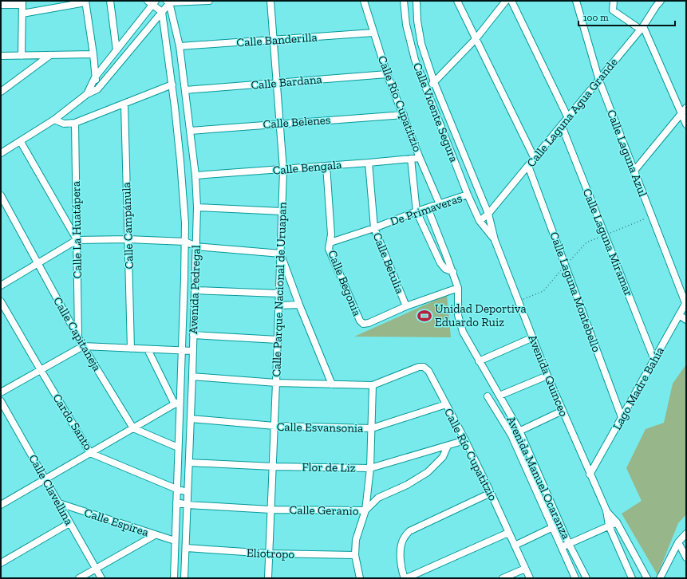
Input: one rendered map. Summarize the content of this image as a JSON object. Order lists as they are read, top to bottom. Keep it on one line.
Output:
{"streets":{"street":["Calle Banderilla","Calle Bardana","Calle Río Cupatitzio","Calle Vicente Segura","Calle Laguna Agua Grande","Calle Belenes","Calle Laguna Azul","Calle Bengala","De Primaveras","Calle Campánula","Calle La Huatápera","Calle Laguna Miramar","Calle Betulia","Calle Begonia","Avenida Pedregal","Calle Parque Nacional de Uruapan","Calle Laguna Montebello","Calle Capitaneja","Avenida Quinceo","Lago Madre Bahía","Cardo Santo","Calle Esvansonia","Flor de Liz","Avenida Manuel Ocaranza","Calle Clavellina","Calle Geranio","Calle Espirea","Eliotropo"]},"crossings":[["Calle Banderilla","Calle Río Cupatitzio"],["Calle Banderilla","Avenida Pedregal"],["Calle Banderilla","Calle Parque Nacional de Uruapan"],["Calle Bardana","Calle Río Cupatitzio"],["Calle Bardana","Avenida Pedregal"],["Calle Bardana","Calle Parque Nacional de Uruapan"],["Calle Río Cupatitzio","Calle Belenes"],["Calle Río Cupatitzio","Calle Bengala"],["Calle Río Cupatitzio","De Primaveras"],["Calle Río Cupatitzio","Calle Esvansonia"],["Calle Río Cupatitzio","Flor de Liz"],["Calle Vicente Segura","Calle Laguna Agua Grande"],["Calle Vicente Segura","De Primaveras"],["Calle Vicente Segura","Avenida Quinceo"],["Calle Laguna Agua Grande","Calle Laguna Azul"],["Calle Laguna Agua Grande","Calle Laguna Miramar"],["Calle Laguna Agua Grande","Calle Laguna Montebello"],["Calle Laguna Agua Grande","Avenida Quinceo"],["Calle Belenes","Avenida Pedregal"],["Calle Belenes","Calle Parque Nacional de Uruapan"],["Calle Laguna Azul","Lago Madre Bahía"],["Calle Bengala","Calle Betulia"],["Calle Bengala","Calle Begonia"],["Calle Bengala","Avenida Pedregal"],["Calle Bengala","Calle Parque Nacional de Uruapan"],["De Primaveras","Calle Betulia"],["De Primaveras","Calle Begonia"],["De Primaveras","Avenida Manuel Ocaranza"],["Calle La Huatápera","Calle Capitaneja"],["Calle Laguna Miramar","Lago Madre Bahía"],["Calle Betulia","Calle Begonia"],["Avenida Pedregal","Cardo Santo"],["Avenida Pedregal","Calle Esvansonia"],["Avenida Pedregal","Flor de Liz"],["Avenida Pedregal","Calle Geranio"],["Avenida Pedregal","Calle Espirea"],["Avenida Pedregal","Eliotropo"],["Calle Parque Nacional de Uruapan","Calle Esvansonia"],["Calle Parque Nacional de Uruapan","Flor de Liz"],["Calle Parque Nacional de Uruapan","Calle Geranio"],["Calle Parque Nacional de Uruapan","Eliotropo"],["Calle Laguna Montebello","Lago Madre Bahía"],["Avenida Quinceo","Lago Madre Bahía"],["Flor de Liz","Calle Geranio"],["Calle Clavellina","Calle Espirea"]],"places":{"sports":["Unidad Deportiva Eduardo Ruiz"]},"scale_bar":"100 m"}
